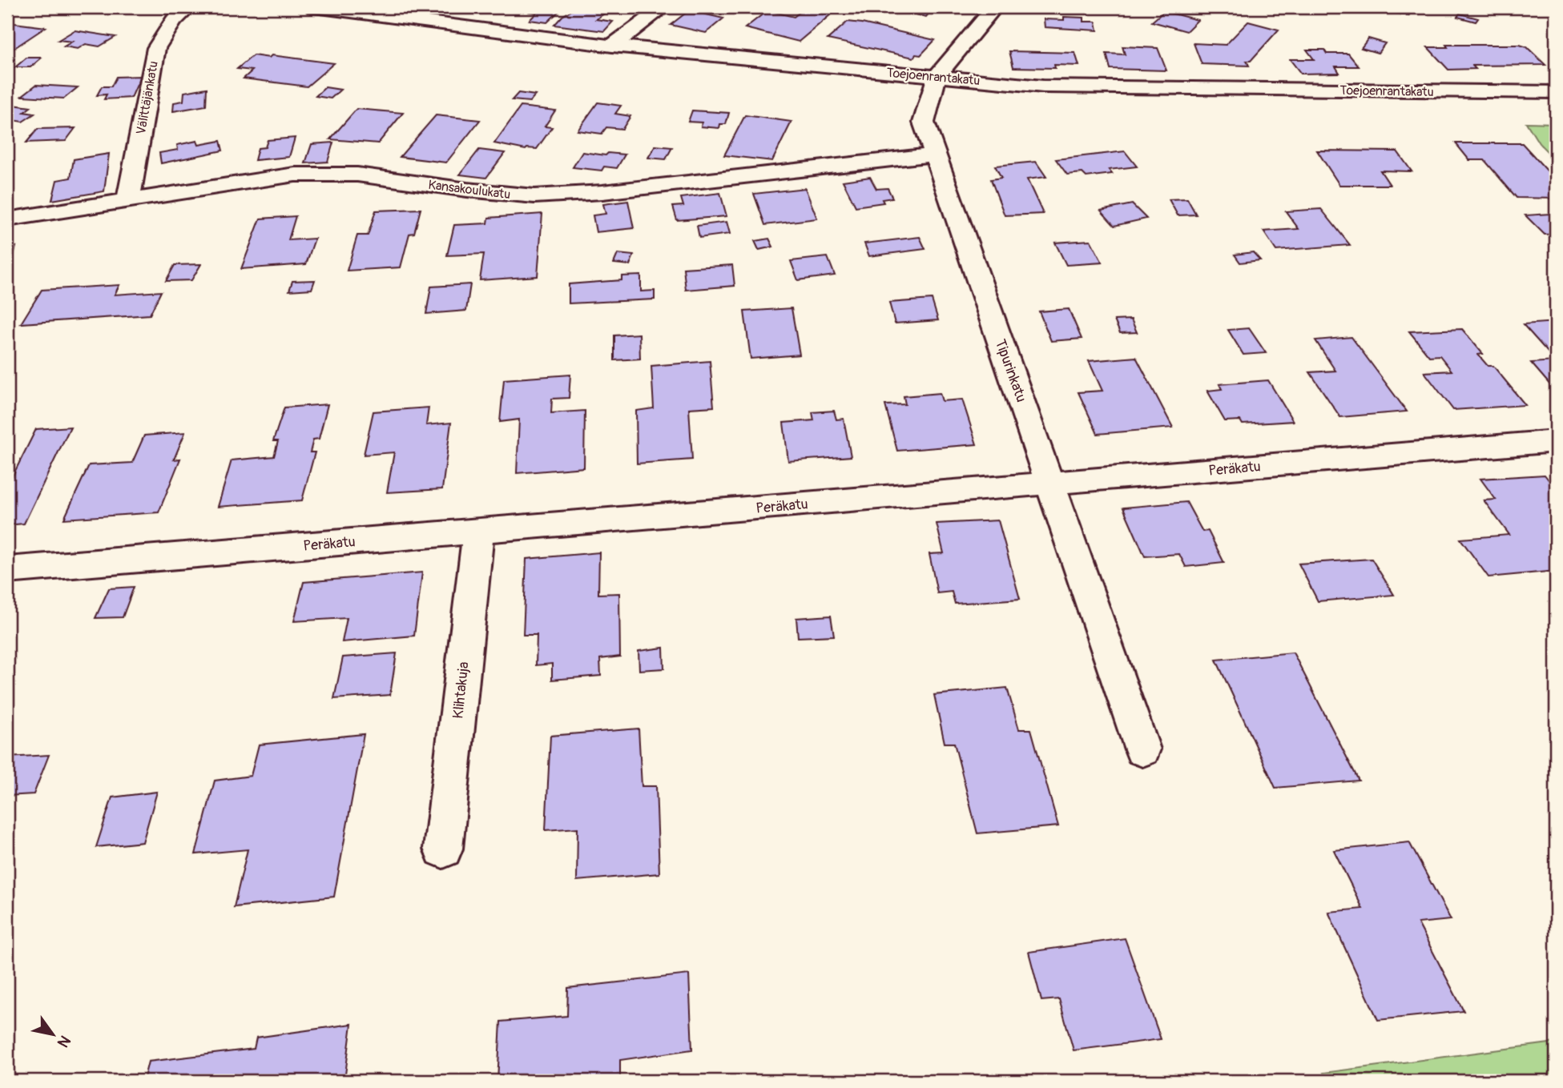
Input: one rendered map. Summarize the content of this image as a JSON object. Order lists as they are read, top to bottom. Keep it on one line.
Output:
{"streets":{"street":["Toejoenrantakatu","Välittäjänkatu","Kansakoulukatu","Tipurinkatu","Peräkatu","Klihtakuja"]},"crossings":[["Toejoenrantakatu","Tipurinkatu"],["Välittäjänkatu","Kansakoulukatu"],["Kansakoulukatu","Tipurinkatu"],["Tipurinkatu","Peräkatu"],["Peräkatu","Klihtakuja"]],"north":"bottom right"}
